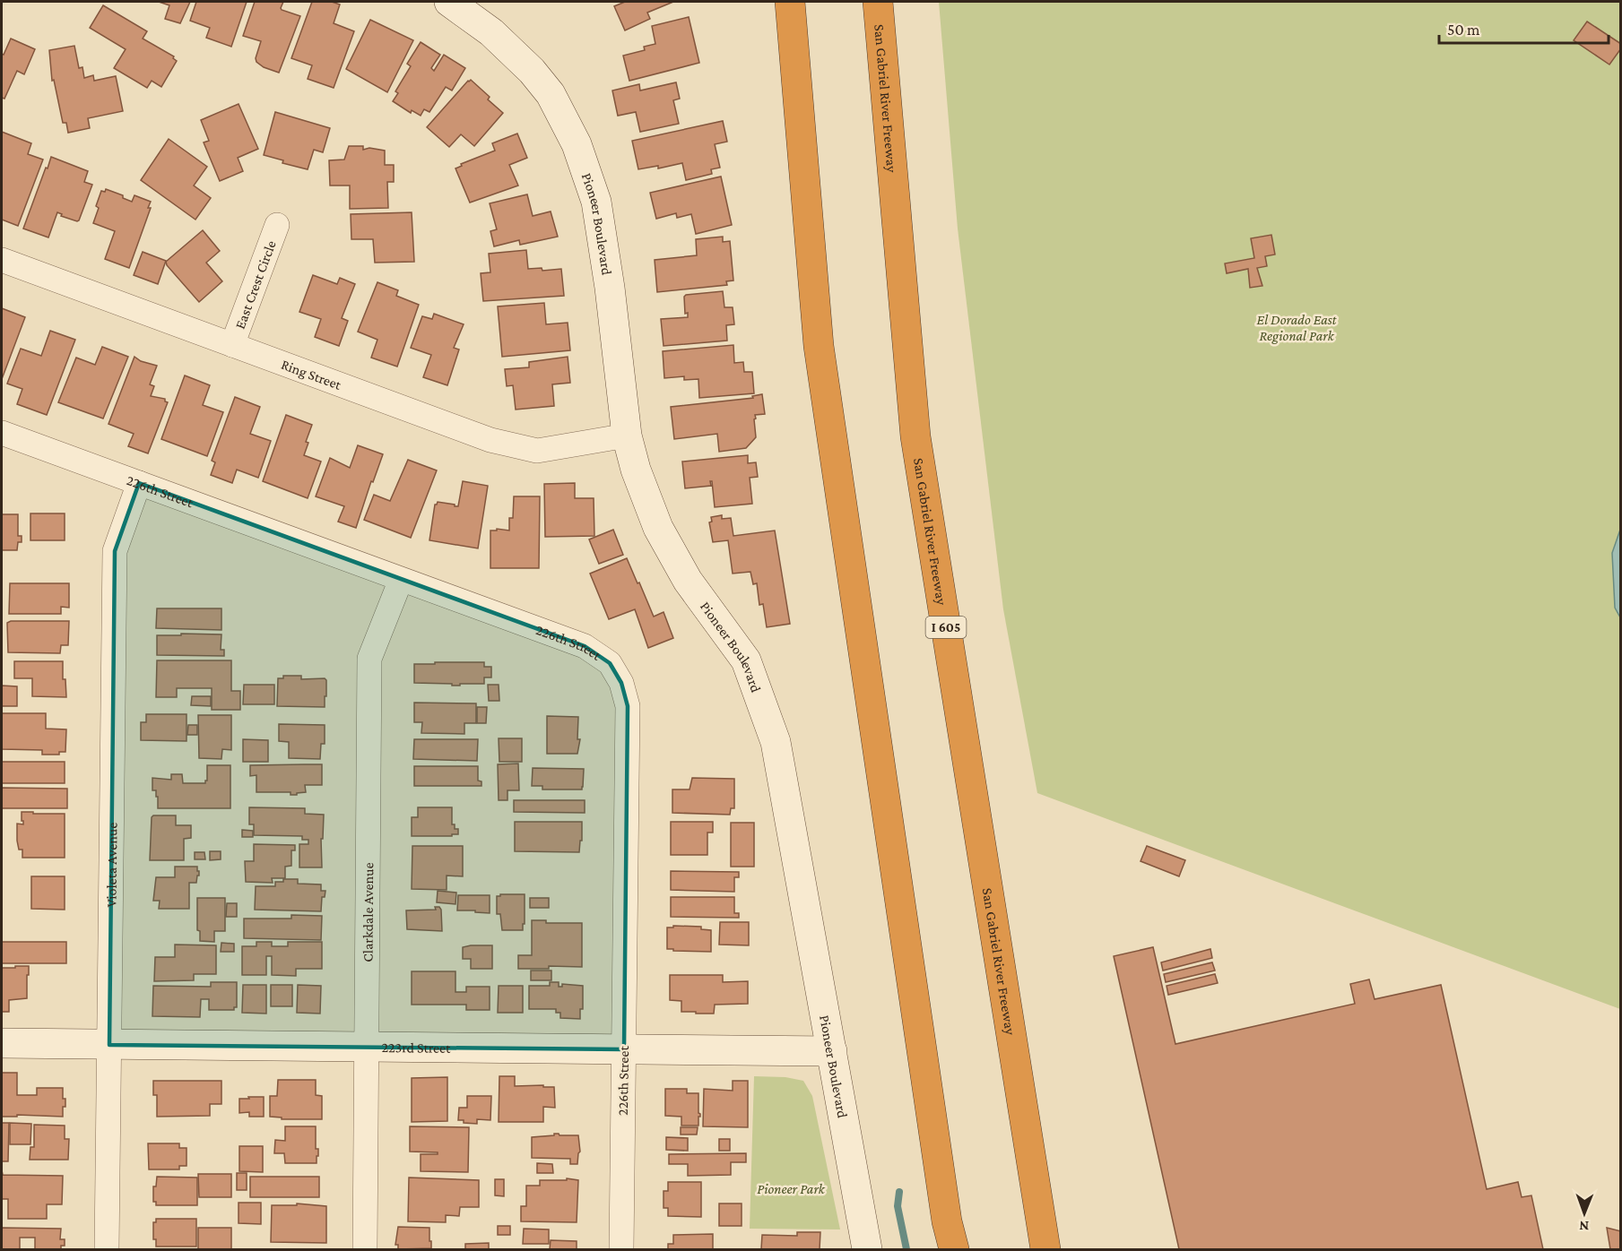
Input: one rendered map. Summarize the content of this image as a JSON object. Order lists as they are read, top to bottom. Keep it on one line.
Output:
{"streets":{"highway":["San Gabriel River Freeway","I 605"],"street":["Pioneer Boulevard","East Crest Circle","Ring Street","226th Street","Violeta Avenue","Clarkdale Avenue","223rd Street"]},"crossings":[["Pioneer Boulevard","Ring Street"],["Pioneer Boulevard","223rd Street"],["East Crest Circle","Ring Street"],["226th Street","Violeta Avenue"],["226th Street","Clarkdale Avenue"],["226th Street","223rd Street"],["Violeta Avenue","223rd Street"],["Clarkdale Avenue","223rd Street"]],"parks":["El Dorado East Regional Park","Pioneer Park"],"scale_bar":"50 m","north":"bottom"}
